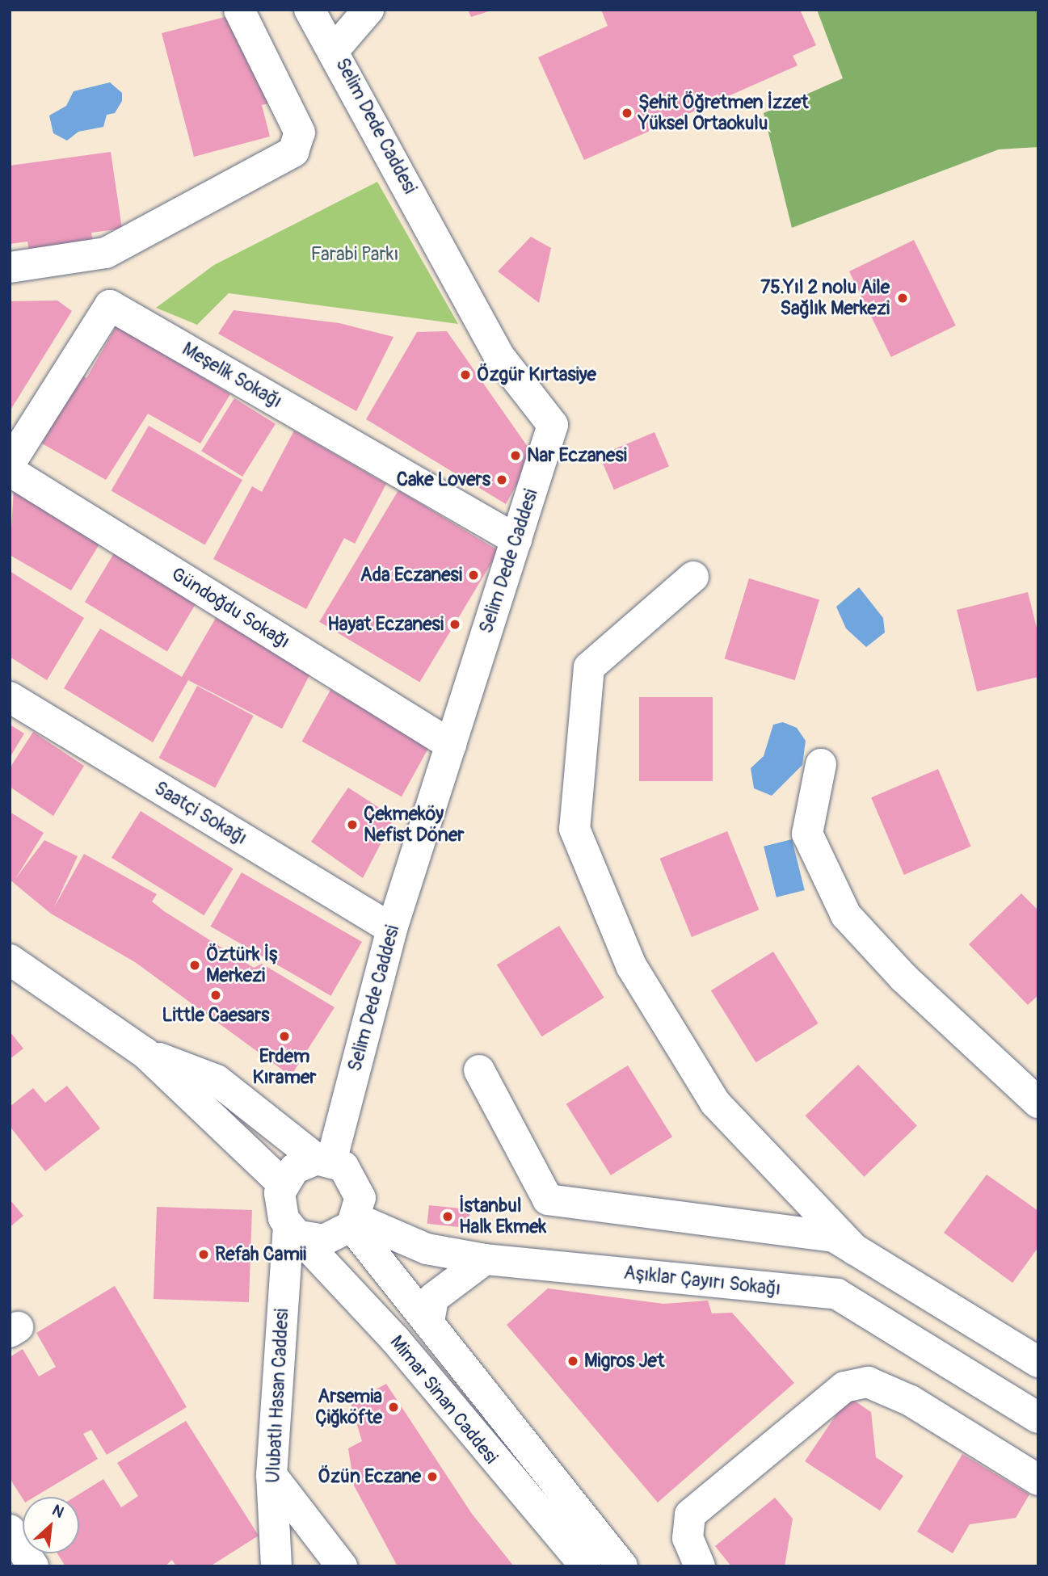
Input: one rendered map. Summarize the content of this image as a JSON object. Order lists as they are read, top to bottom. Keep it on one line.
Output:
{"streets":{"street":["Selim Dede Caddesi","Meşelik Sokağı","Gündoğdu Sokağı","Saatçi Sokağı","Aşıklar Çayırı Sokağı","Ulubatlı Hasan Caddesi","Mimar Sinan Caddesi"]},"crossings":[["Selim Dede Caddesi","Meşelik Sokağı"],["Selim Dede Caddesi","Gündoğdu Sokağı"],["Selim Dede Caddesi","Saatçi Sokağı"],["Selim Dede Caddesi","Aşıklar Çayırı Sokağı"],["Selim Dede Caddesi","Ulubatlı Hasan Caddesi"],["Selim Dede Caddesi","Mimar Sinan Caddesi"],["Aşıklar Çayırı Sokağı","Ulubatlı Hasan Caddesi"],["Aşıklar Çayırı Sokağı","Mimar Sinan Caddesi"],["Ulubatlı Hasan Caddesi","Mimar Sinan Caddesi"]],"parks":["Farabi Parkı"],"places":["Şehit Öğretmen İzzet Yüksel Ortaokulu","75.Yıl 2 nolu Aile Sağlık Merkezi","Özgür Kırtasiye","Nar Eczanesi","Cake Lovers","Ada Eczanesi","Hayat Eczanesi","Çekmeköy Nefist Döner","Öztürk İş Merkezi","Little Caesars","Erdem Kıramer","İstanbul Halk Ekmek","Refah Camii","Migros Jet","Arsemia Çiğköfte","Özün Eczane"],"north":"top right"}
